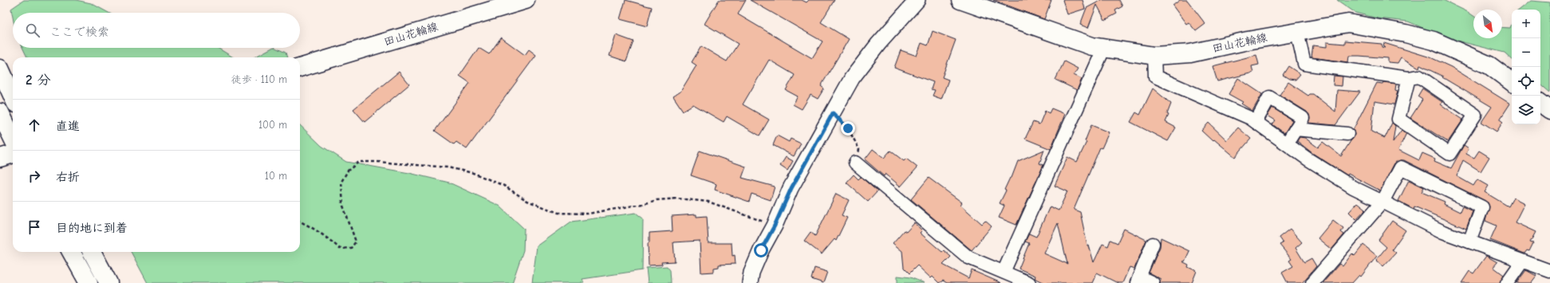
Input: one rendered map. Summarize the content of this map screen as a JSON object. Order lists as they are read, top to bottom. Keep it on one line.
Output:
{"streets":{"main road":["田山花輪線"]},"north":"bottom right","page":{"map_buttons":["+","−"],"search":"ここで検索","heading":["2 分","徒歩 · 110 m"],"list":[["直進","100 m"],["右折","10 m"],"目的地に到着"]}}
